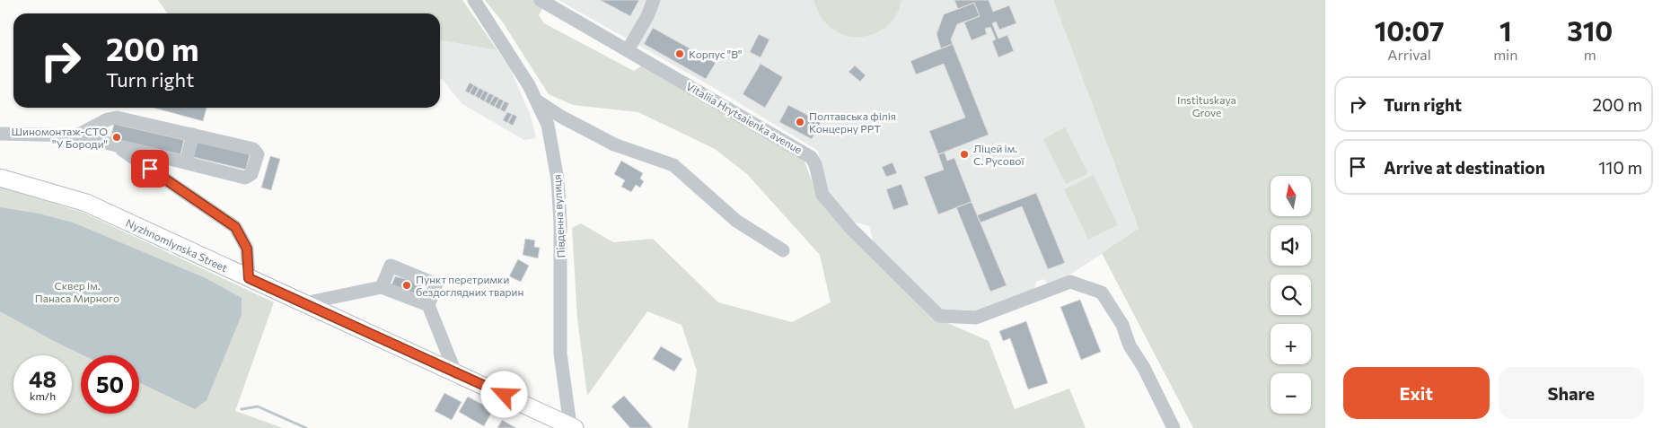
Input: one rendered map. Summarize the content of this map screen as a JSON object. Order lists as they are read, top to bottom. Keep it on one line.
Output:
{"streets":{"main road":["Nyzhnomlynska Street"],"street":["Vitaliia Hrytsaienka avenue","Південна вулиця"]},"crossings":[["Південна вулиця","Nyzhnomlynska Street"]],"parks":["Іnstituskaya Grove","Сквер ім. Панаса Мирного"],"places":["Корпус \"В\"","Полтавська філія Концерну РРТ","Шиномонтаж-СТО \"У Бороди\"","Ліцей ім. С. Русової","Пункт перетримки бездоглядних тварин"],"north":"top","page":{"eta":["10:07","Arrival","1","min","310","m"],"turn":["200 m","Turn right"],"list":[{"name":"Turn right","value":"200 m"},{"name":"Arrive at destination","value":"110 m"}],"map_buttons":["+","−"],"speed":"48 km/h","limit":"50","buttons":["Exit","Share"]}}
